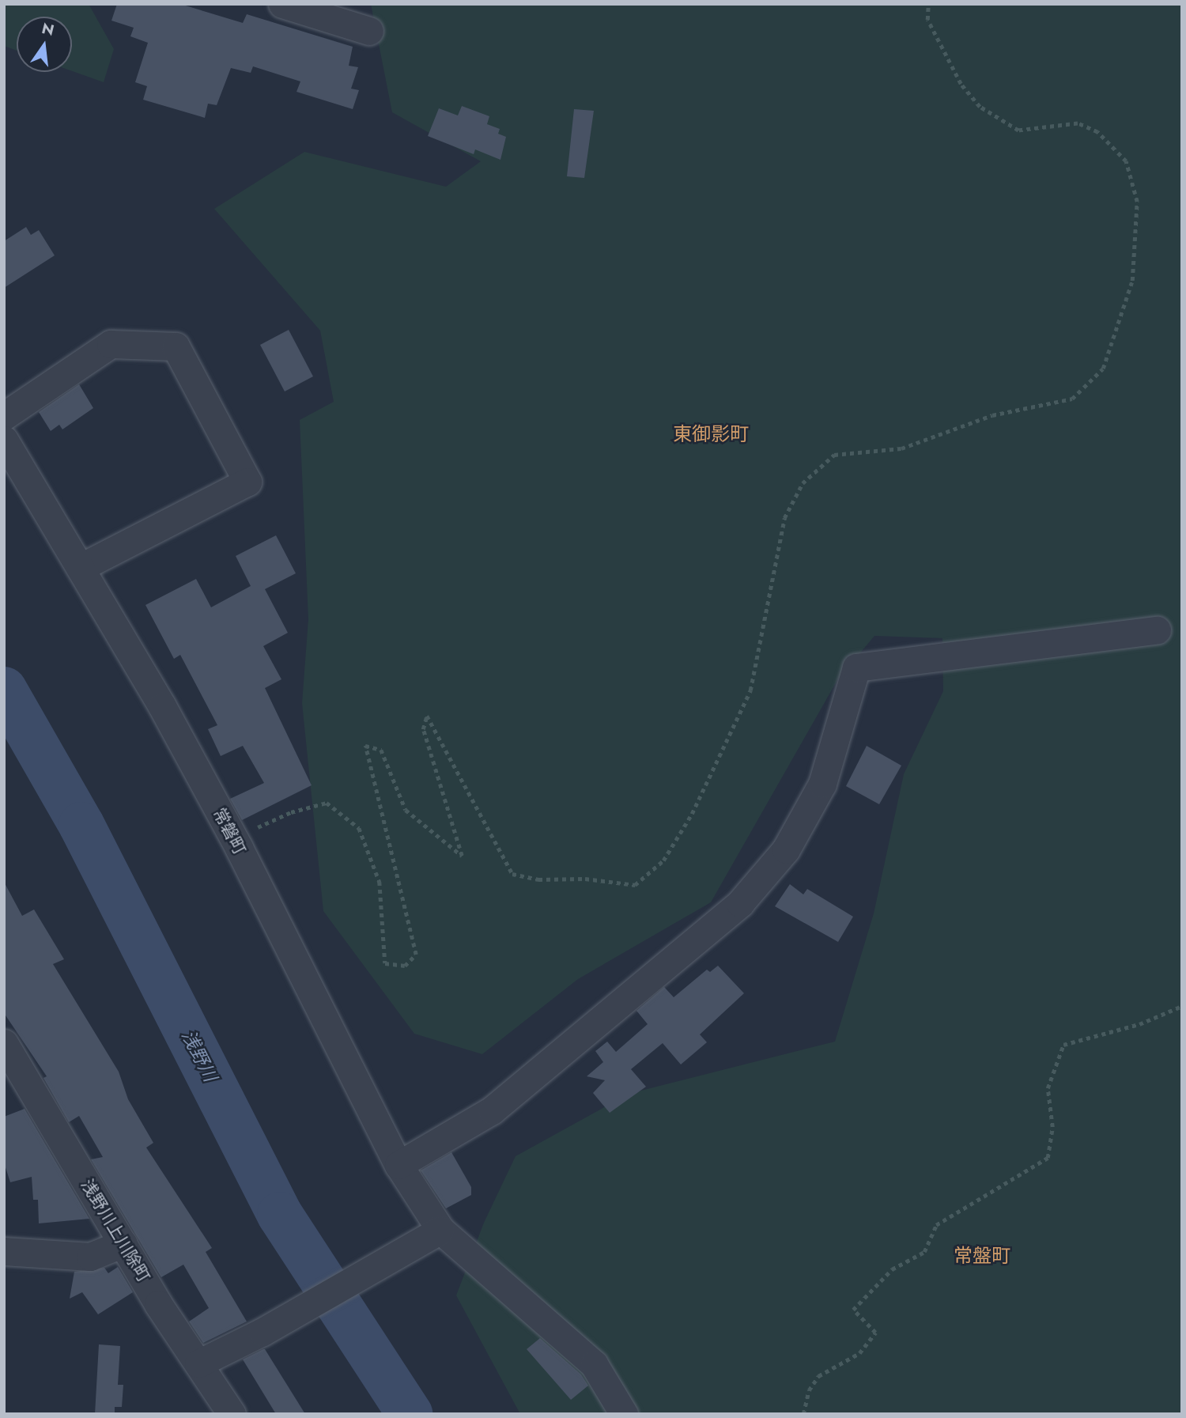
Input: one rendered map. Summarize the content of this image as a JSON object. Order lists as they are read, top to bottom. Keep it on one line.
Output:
{"streets":{"street":["常磐町","浅野川上川除町"]},"districts":["東御影町","常盤町"],"water":["浅野川"],"north":"top"}
